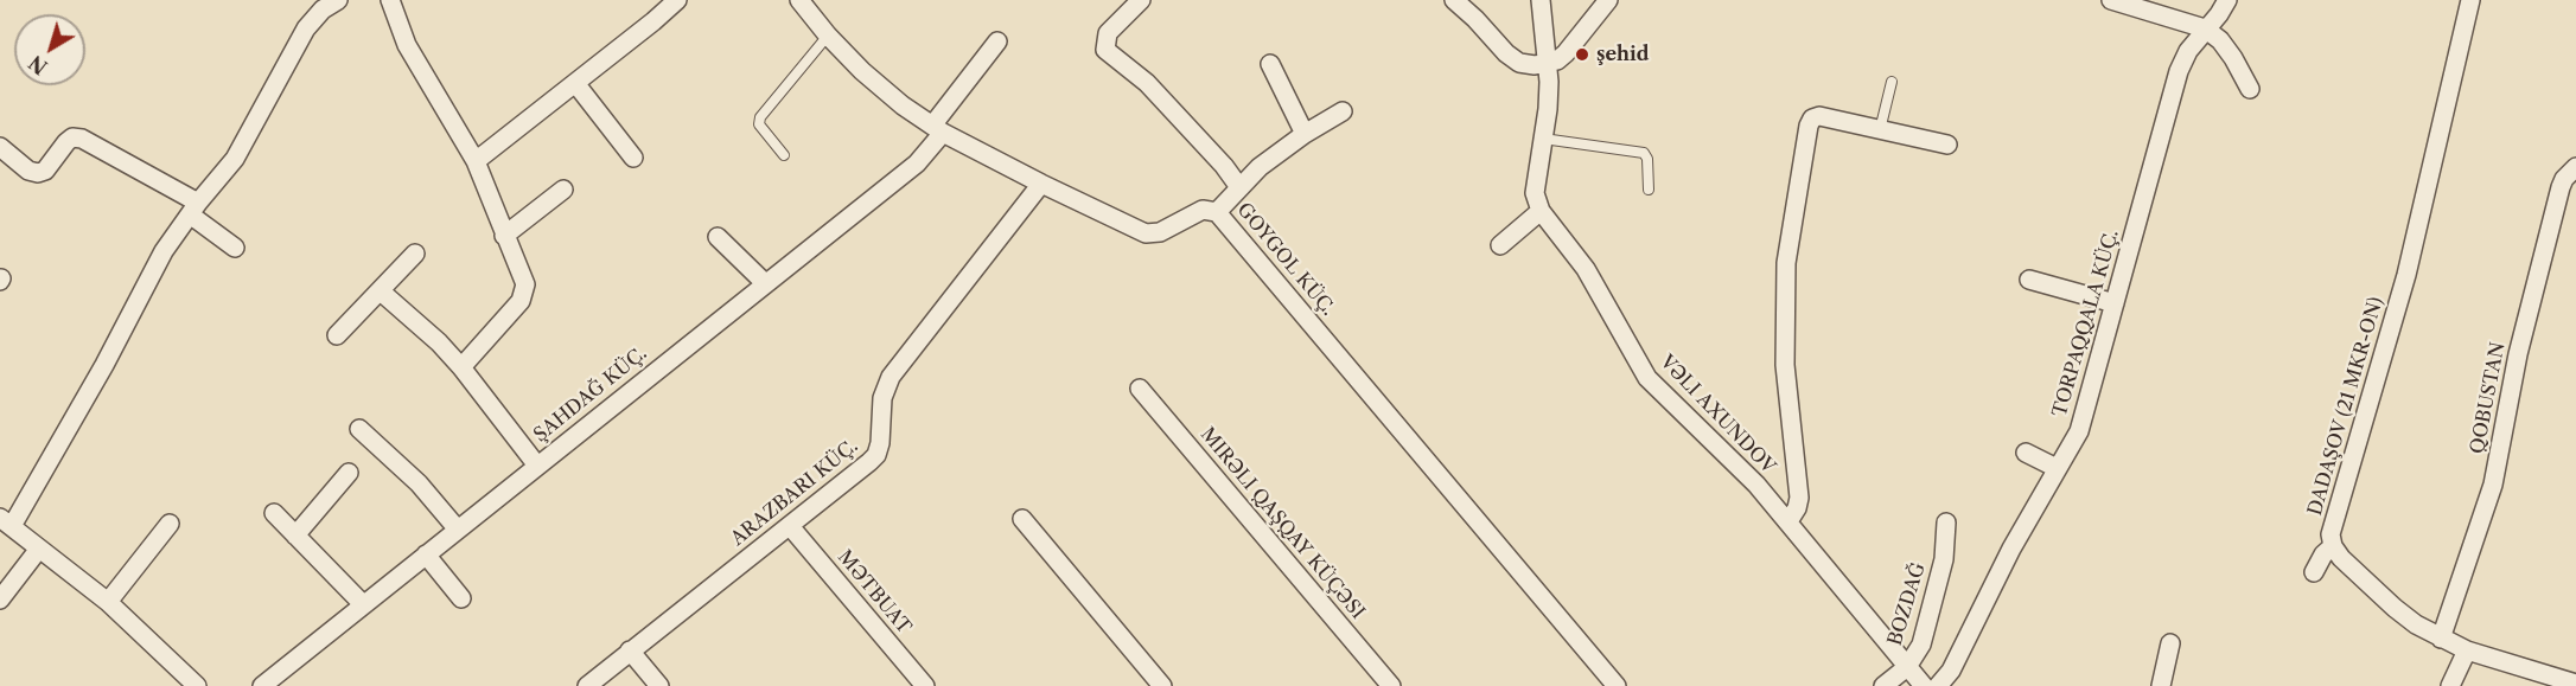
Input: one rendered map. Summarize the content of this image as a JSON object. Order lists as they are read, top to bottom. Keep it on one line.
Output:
{"streets":{"street":["GOYGOL KÜÇ.","TORPAQQALA KÜÇ.","ŞAHDAĞ KÜÇ.","QOBUSTAN","DADAŞOV (21 MKR-ON)","VƏLI AXUNDOV","MIRƏLI QAŞQAY KÜÇƏSI","MƏTBUAT","BOZDAĞ"]},"crossings":[["GOYGOL KÜÇ.","ŞAHDAĞ KÜÇ."],["QOBUSTAN","DADAŞOV (21 MKR-ON)"],["VƏLI AXUNDOV","BOZDAĞ"]],"places":["şehid"],"north":"bottom left"}
